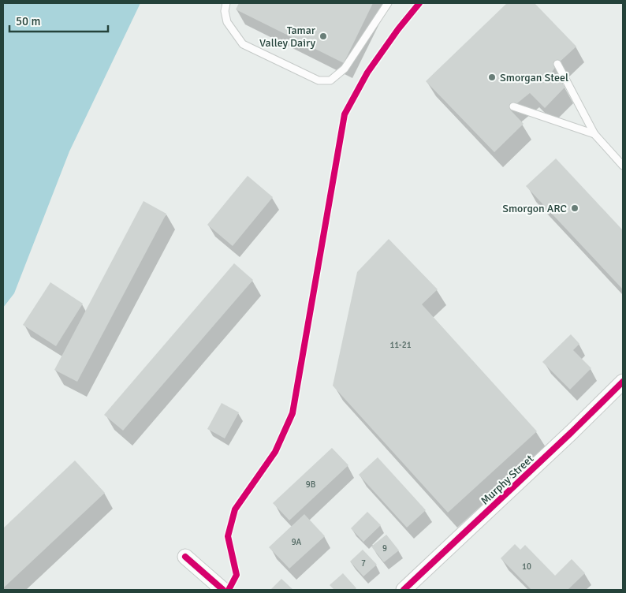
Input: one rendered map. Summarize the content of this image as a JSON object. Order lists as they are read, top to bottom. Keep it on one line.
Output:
{"streets":{"street":["Murphy Street"]},"places":["Tamar Valley Dairy","Smorgan Steel","Smorgon ARC"],"house_numbers":["11-21","9B","9A","9","7","10"],"scale_bar":"50 m"}
